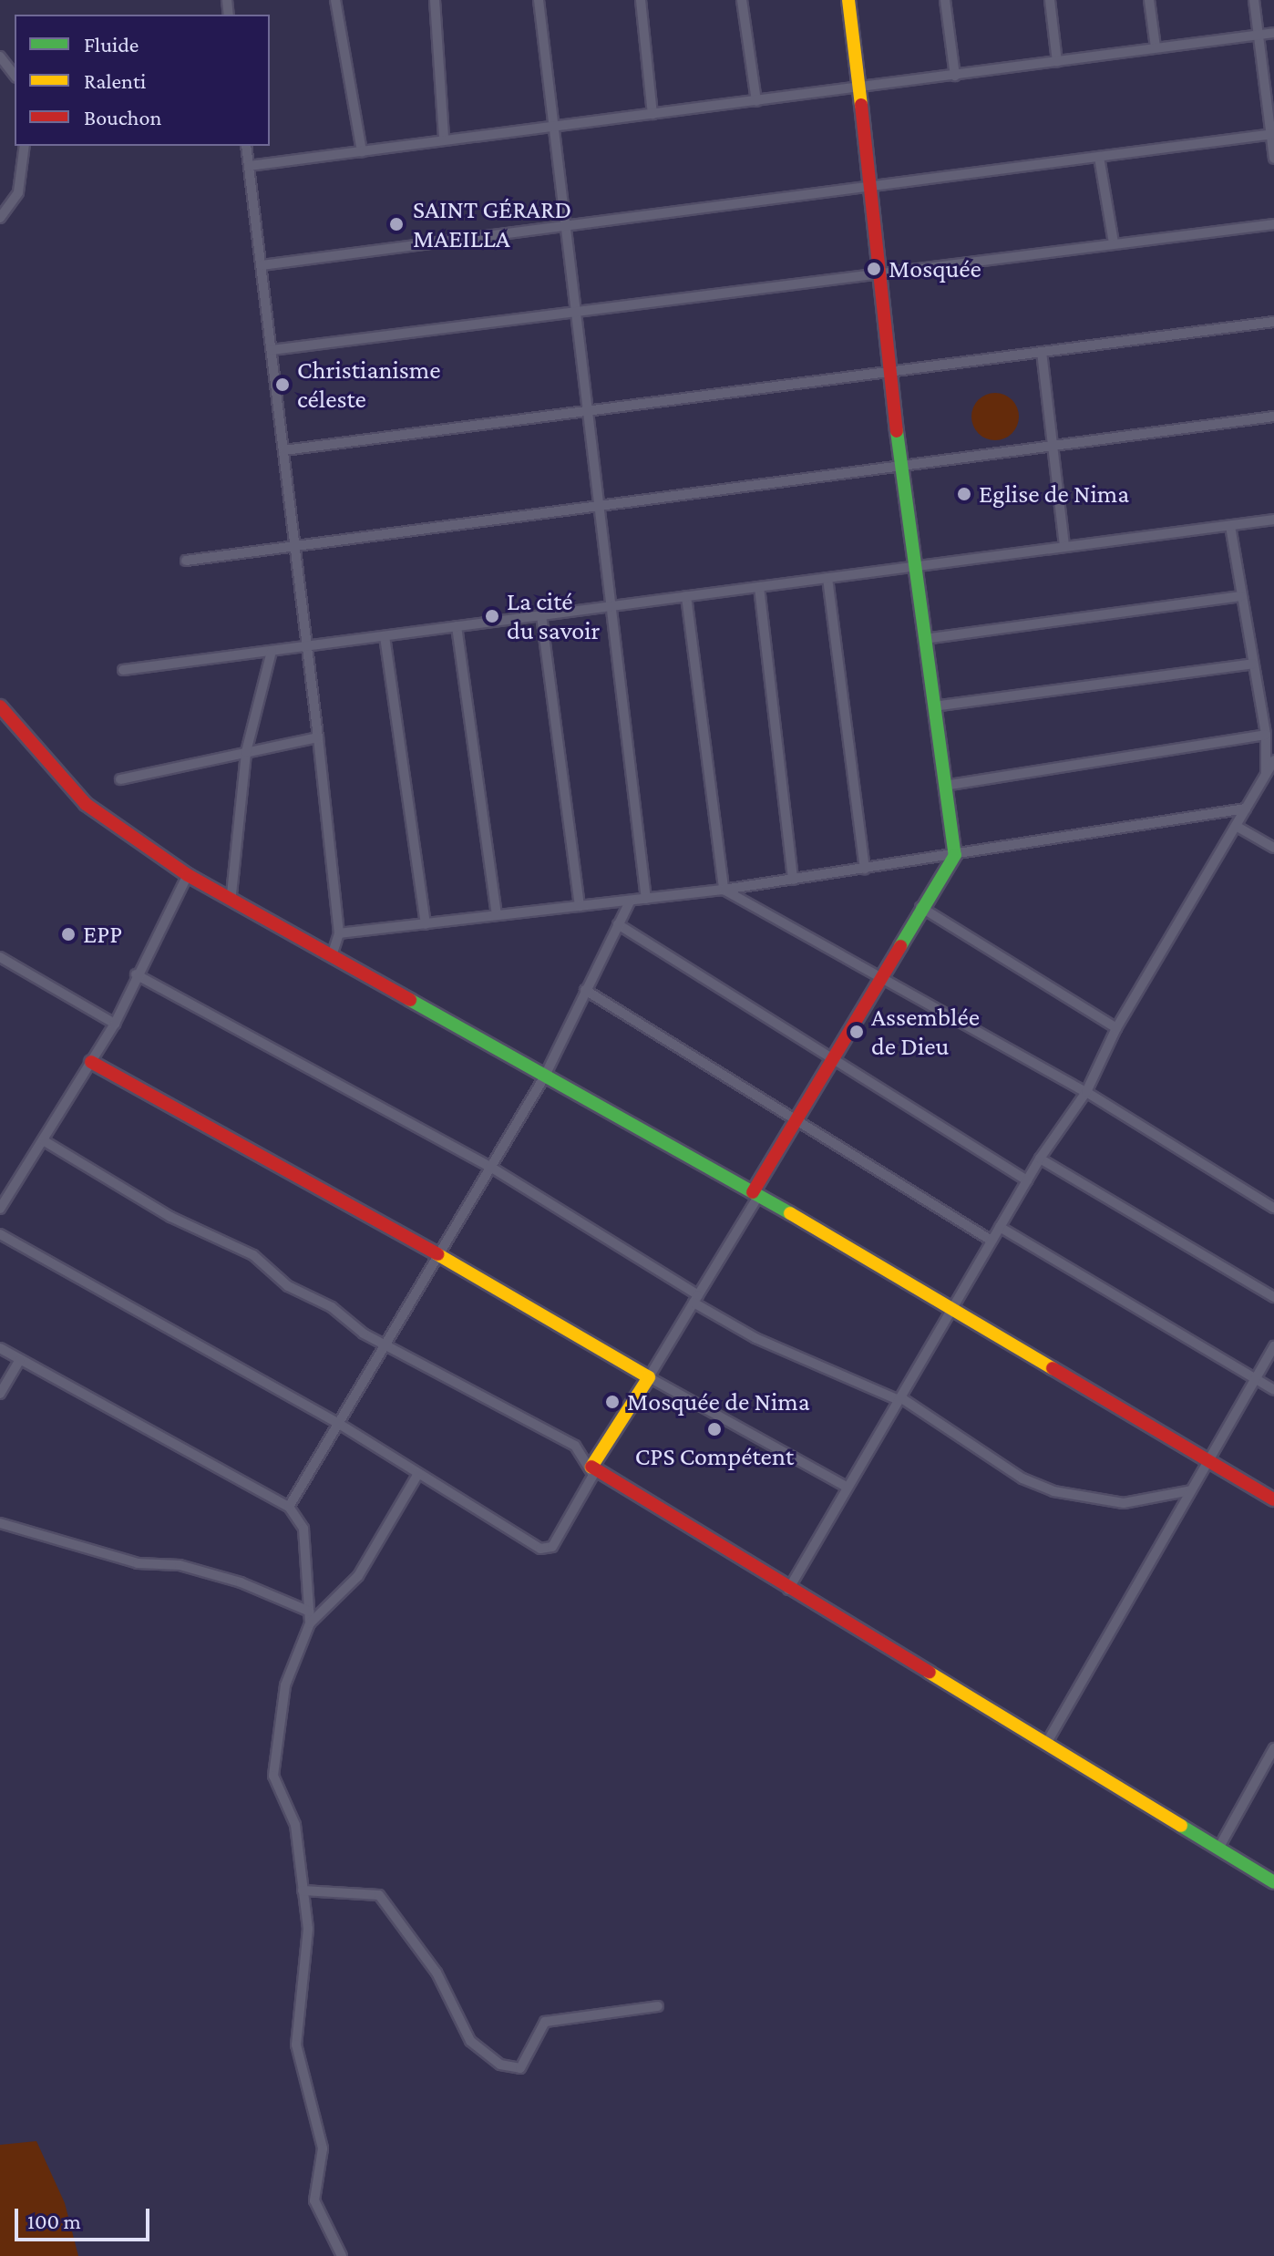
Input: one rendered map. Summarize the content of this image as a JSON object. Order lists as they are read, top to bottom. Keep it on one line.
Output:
{"places":["SAINT GÉRARD MAEILLA","Mosquée","Christianisme céleste","Eglise de Nima","La cité du savoir","EPP","Assemblée de Dieu","Mosquée de Nima","CPS Compétent"],"legend":["Fluide","Ralenti","Bouchon"],"scale_bar":"100 m"}
